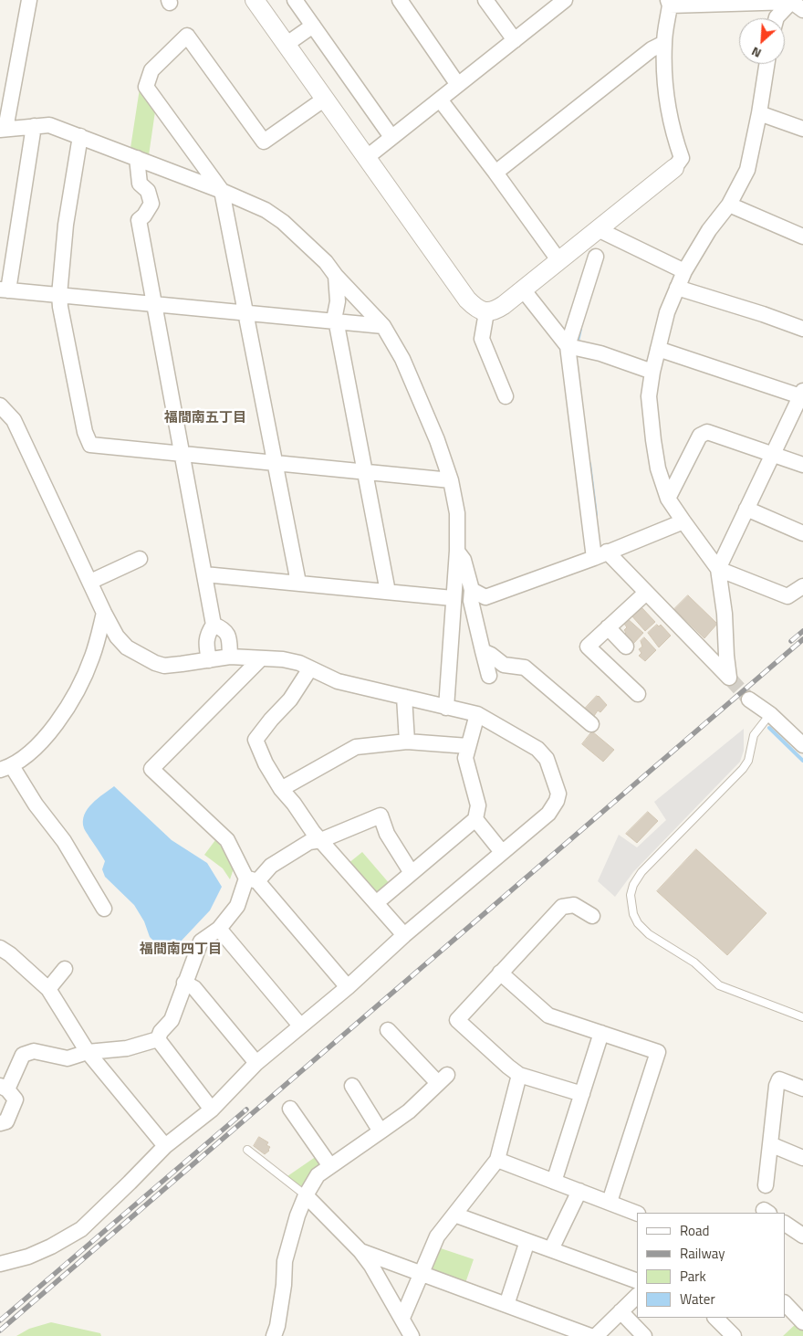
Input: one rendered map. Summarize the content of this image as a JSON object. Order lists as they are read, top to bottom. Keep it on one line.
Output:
{"districts":["福間南五丁目","福間南四丁目"],"legend":["Road","Railway","Park","Water"],"north":"bottom left"}
